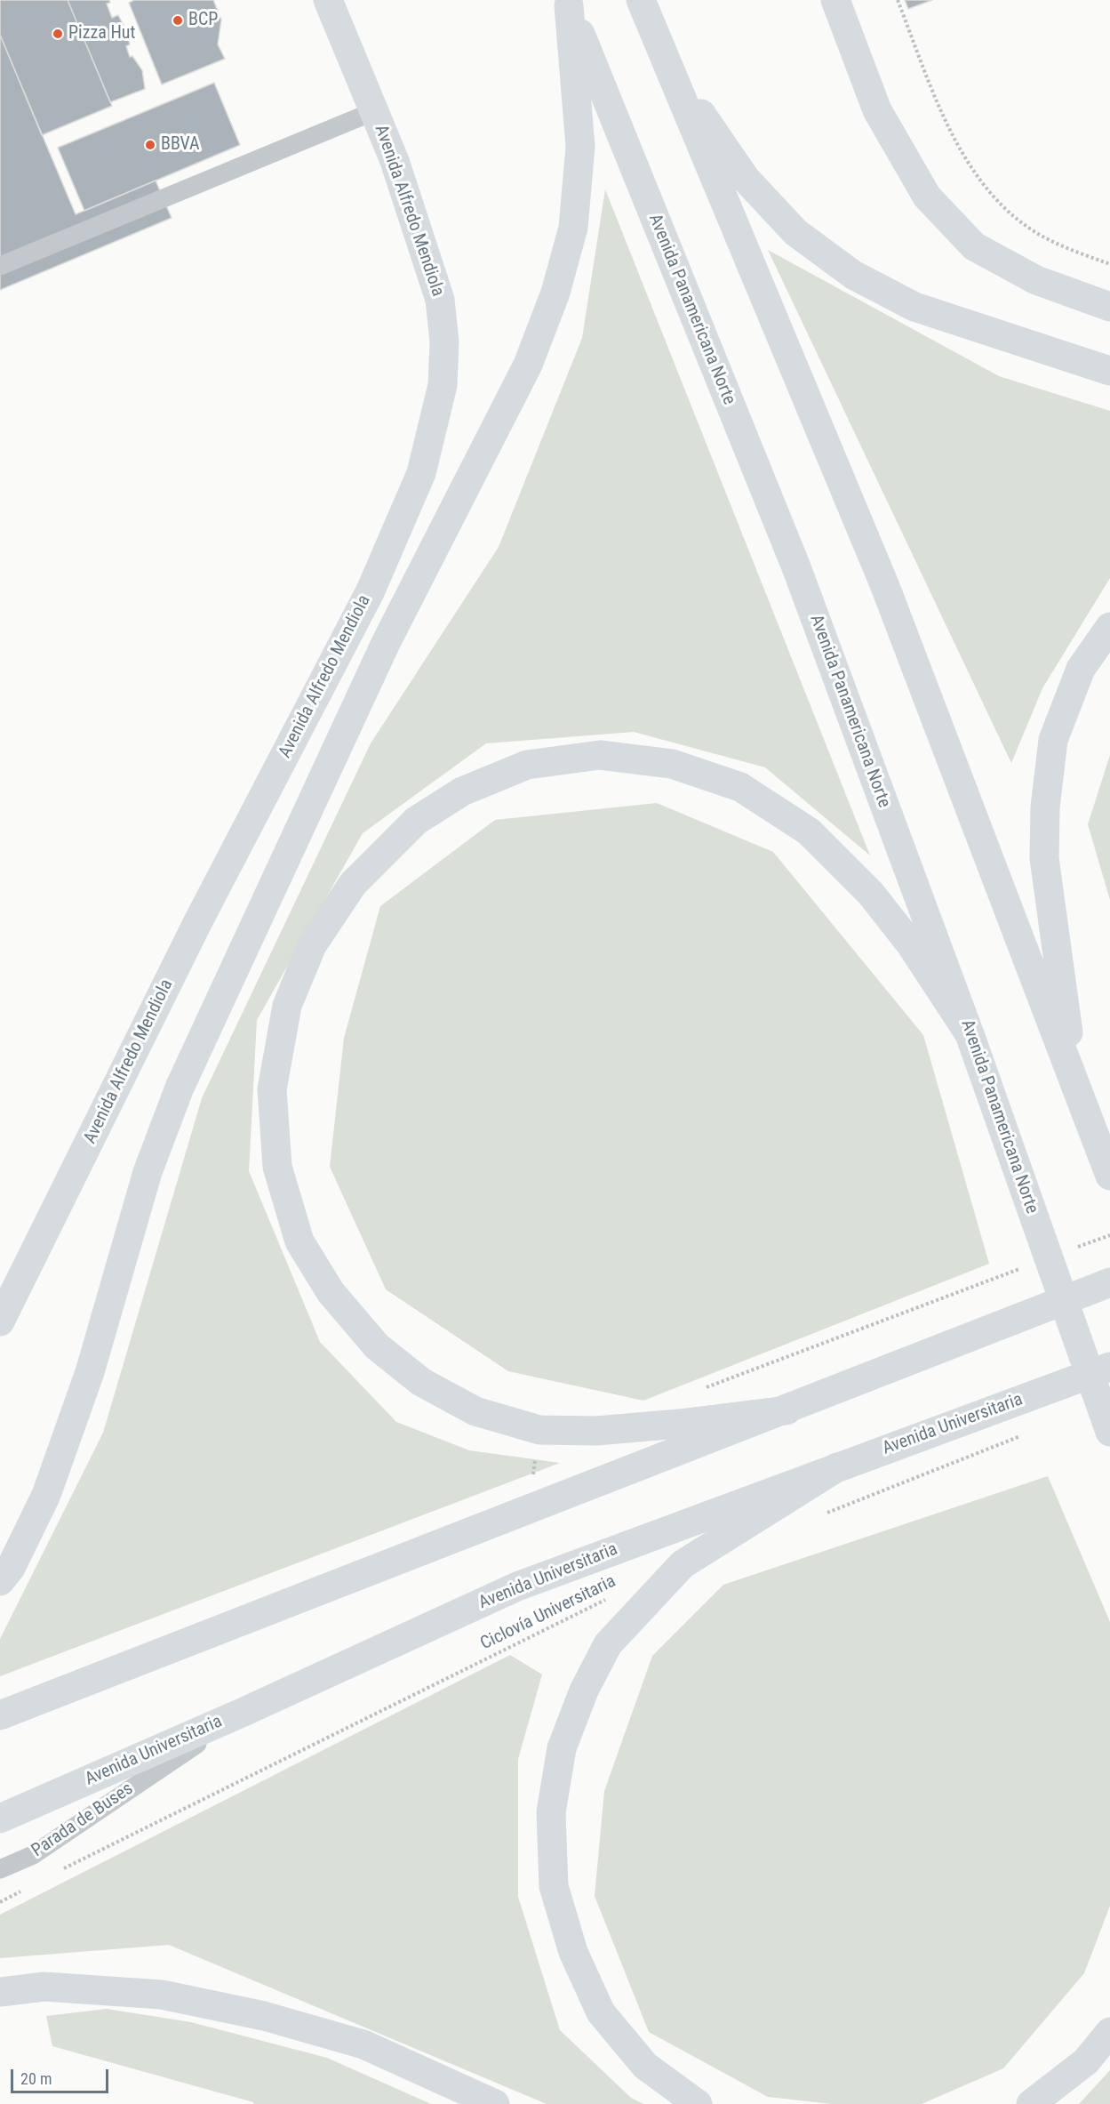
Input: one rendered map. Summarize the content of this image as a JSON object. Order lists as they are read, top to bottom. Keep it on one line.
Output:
{"streets":{"main road":["Avenida Alfredo Mendiola","Avenida Panamericana Norte","Avenida Universitaria"],"lane":["Parada de Buses"],"path":["Ciclovía Universitaria"]},"crossings":[["Avenida Universitaria","Parada de Buses"]],"places":["BCP","Pizza Hut","BBVA"],"scale_bar":"20 m"}
